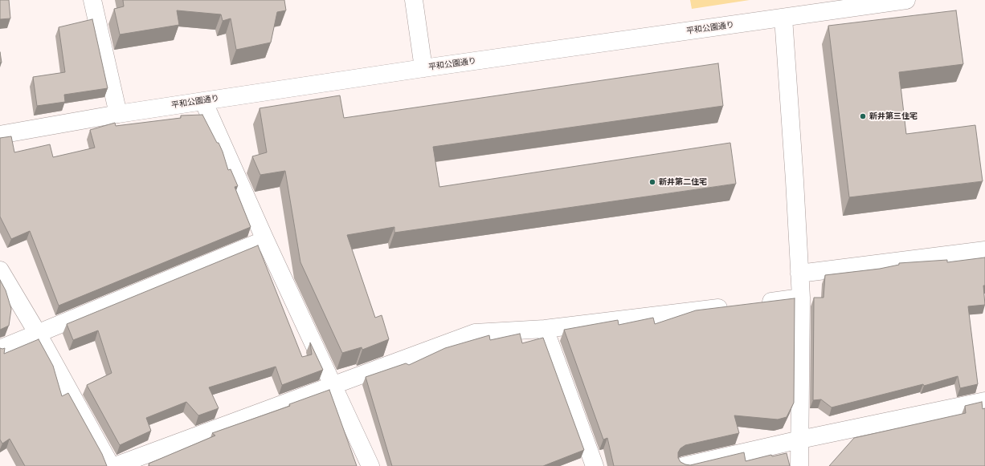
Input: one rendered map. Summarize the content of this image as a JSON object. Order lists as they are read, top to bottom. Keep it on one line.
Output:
{"streets":{"street":["平和公園通り"]},"places":["新井第三住宅","新井第二住宅"]}
